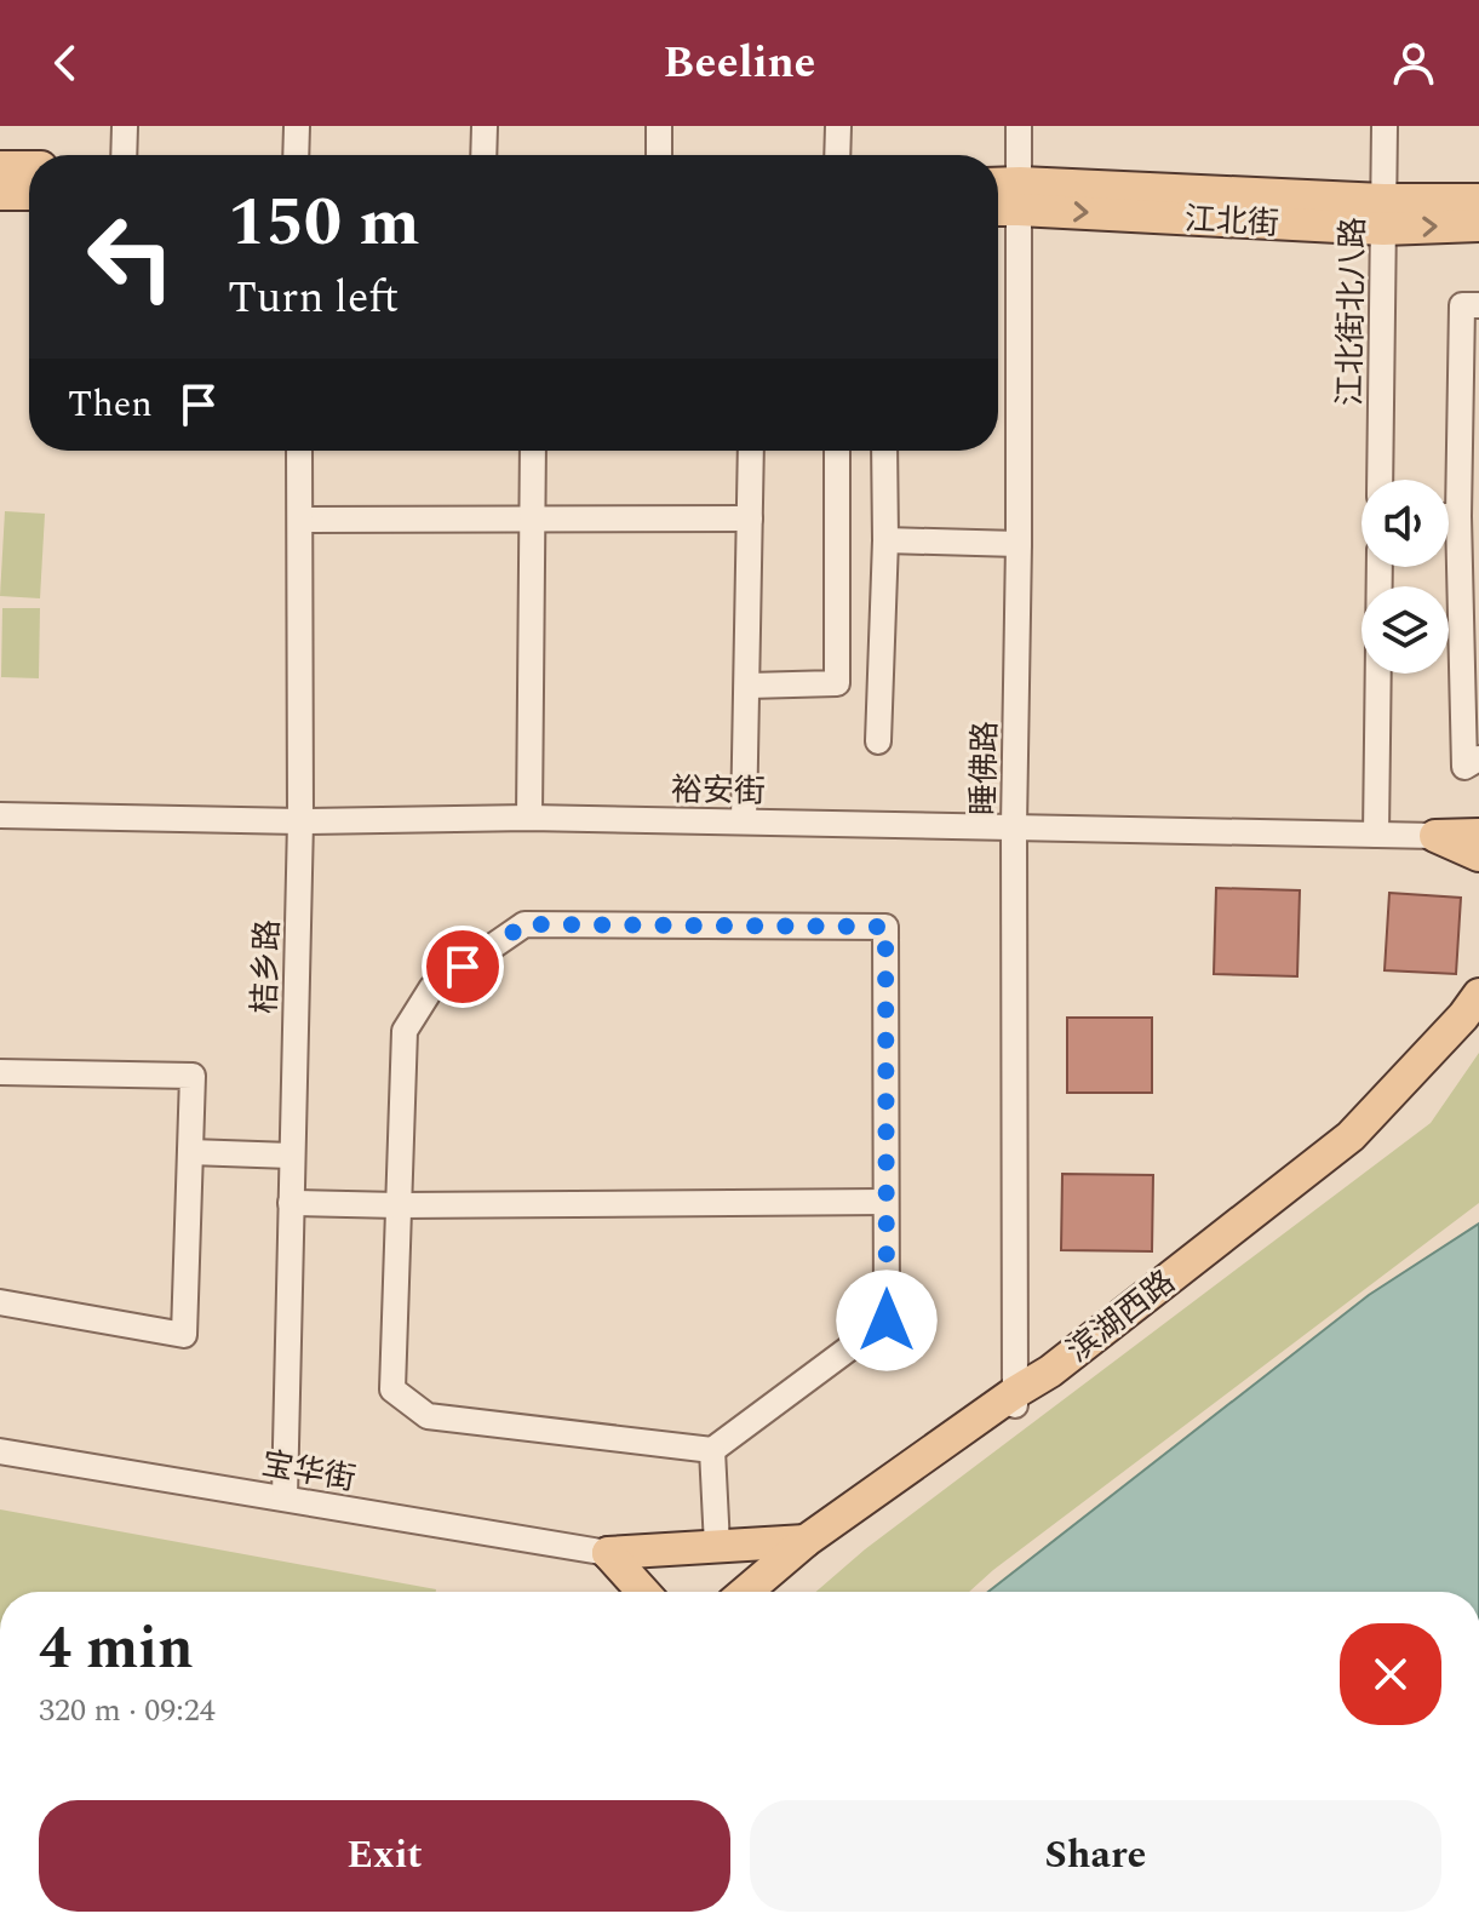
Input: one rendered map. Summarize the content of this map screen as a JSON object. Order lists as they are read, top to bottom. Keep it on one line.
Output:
{"streets":{"main road":["江北街","滨湖西路"],"street":["江北街北八路","睡佛路","裕安街","桔乡路","宝华街"]},"crossings":[["江北街","江北街北八路"],["江北街","睡佛路"],["睡佛路","裕安街"],["睡佛路","滨湖西路"],["裕安街","桔乡路"],["桔乡路","宝华街"]],"page":{"header":"Beeline","turn":["150 m","Turn left"],"then":"Then","heading":["4 min","320 m · 09:24"],"buttons":["Exit","Share"]}}
